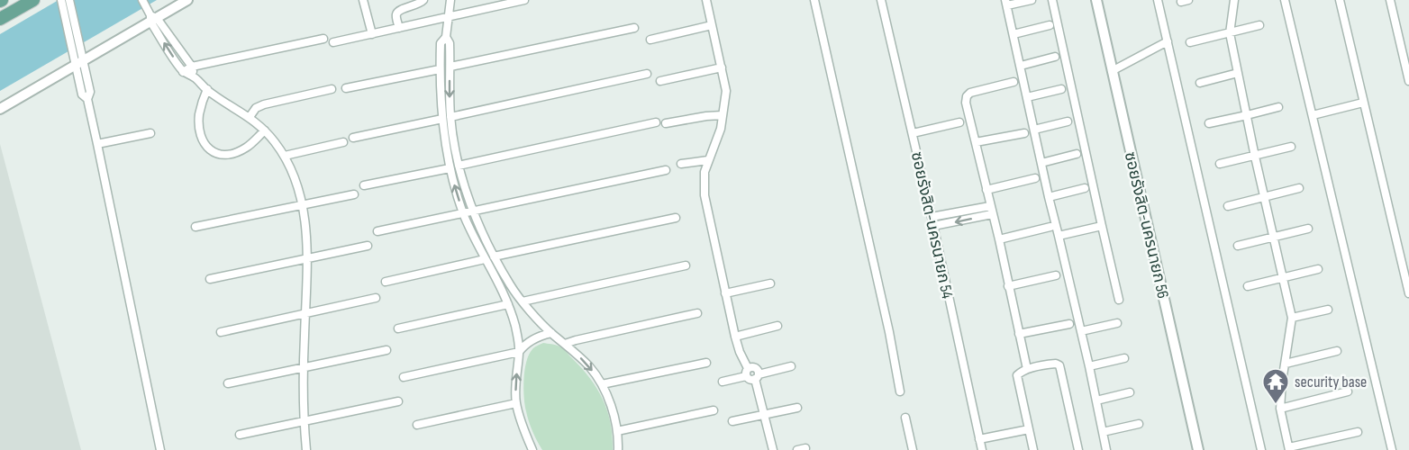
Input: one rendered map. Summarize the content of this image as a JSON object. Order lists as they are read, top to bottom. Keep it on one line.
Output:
{"streets":{"street":["ซอยรังสิต-นครนายก 54","ซอยรังสิต-นครนายก 56"]},"places":{"temple":["security base"]}}
